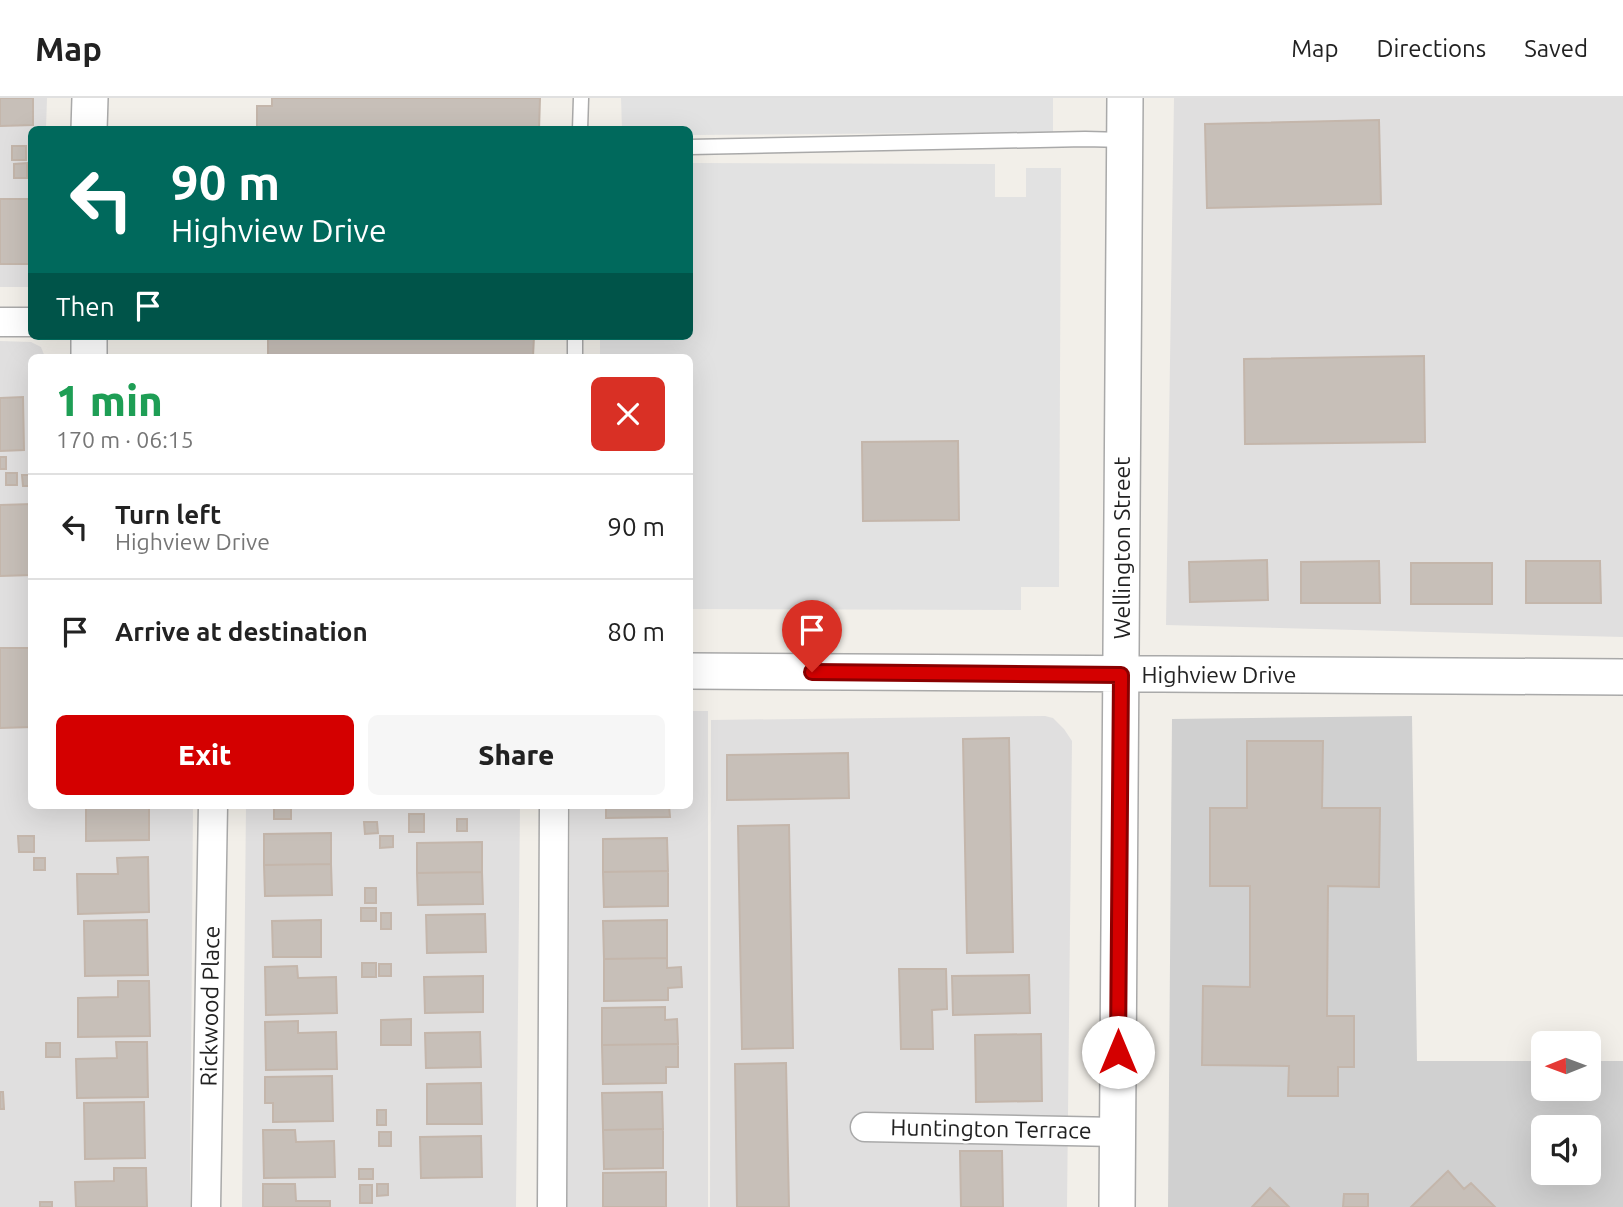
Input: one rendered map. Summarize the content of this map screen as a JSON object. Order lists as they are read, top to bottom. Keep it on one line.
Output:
{"streets":{"street":["Wellington Street","Highview Drive","Rickwood Place","Huntington Terrace"]},"crossings":[["Wellington Street","Highview Drive"],["Wellington Street","Huntington Terrace"]],"north":"left","page":{"header":"Map","nav":["Map","Directions","Saved"],"turn":["90 m","Highview Drive"],"then":"Then","heading":["1 min","170 m · 06:15"],"list":[{"name":"Turn left","note":"Highview Drive","value":"90 m"},{"name":"Arrive at destination","value":"80 m"}],"buttons":["Exit","Share"]}}
